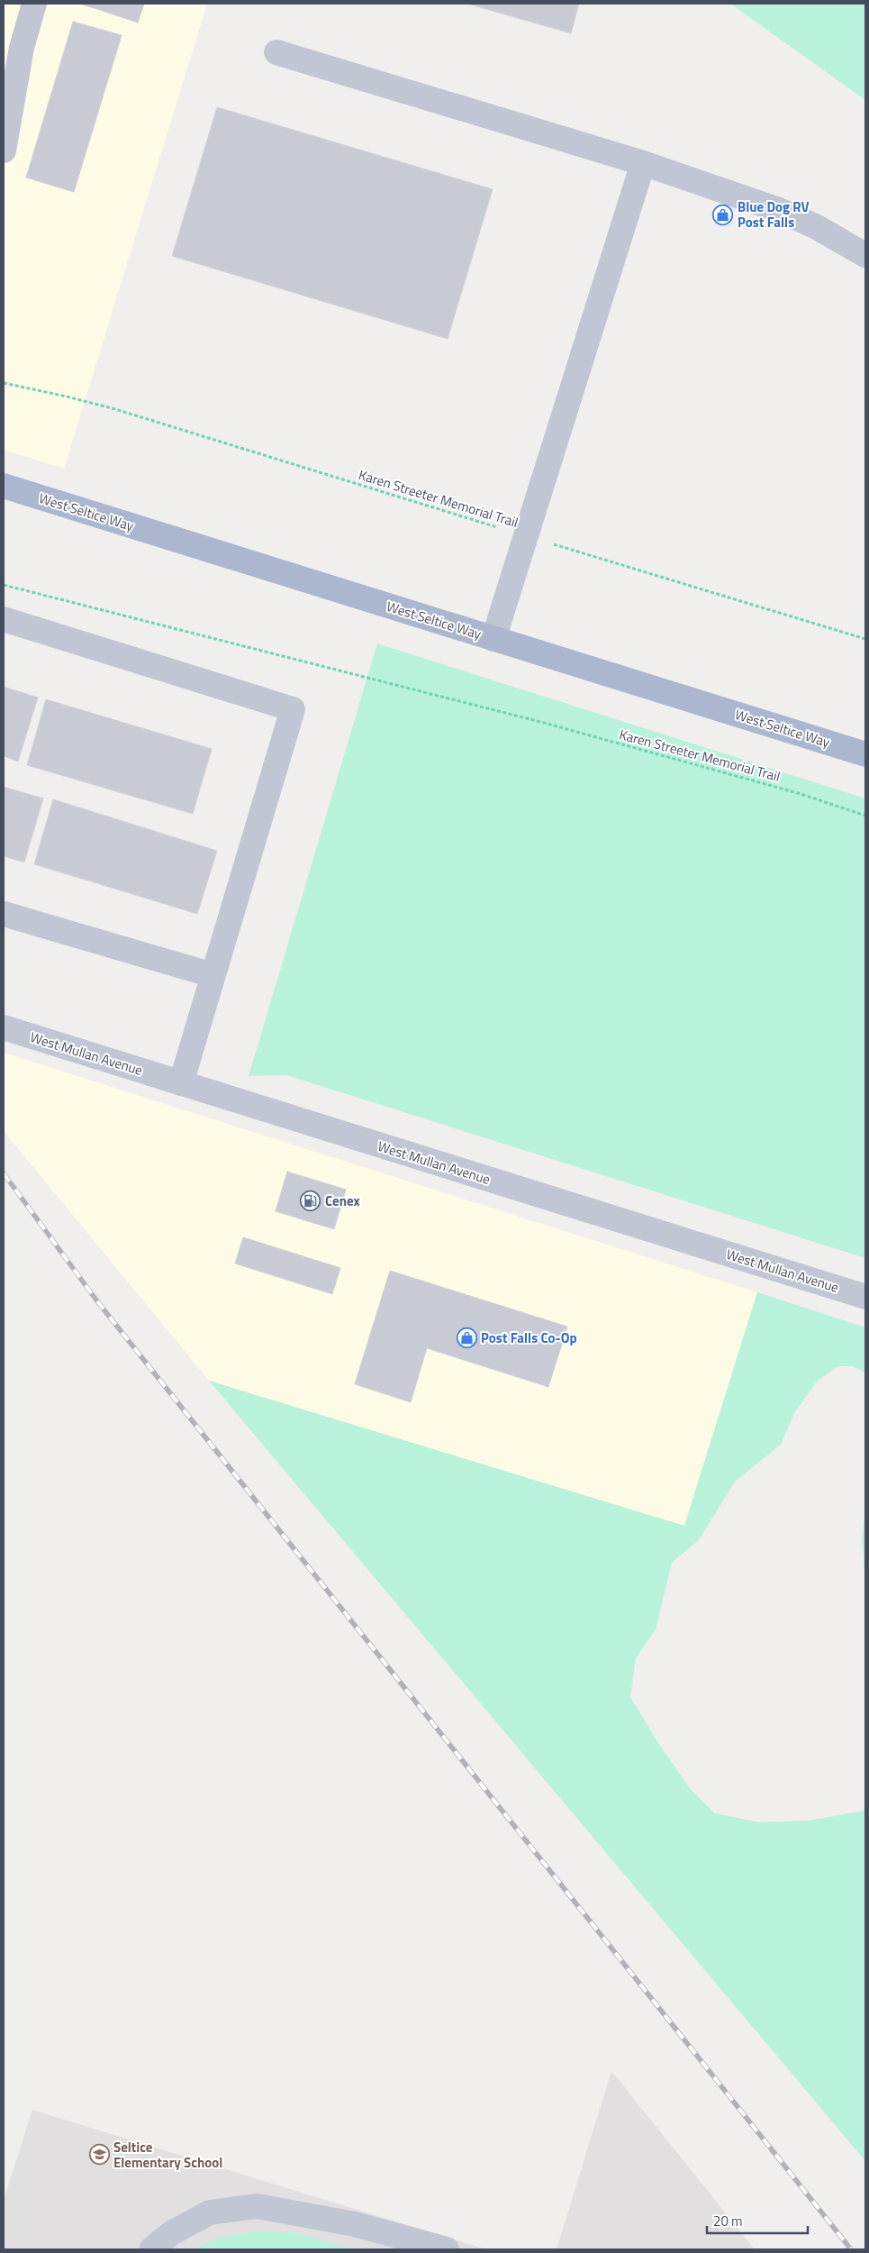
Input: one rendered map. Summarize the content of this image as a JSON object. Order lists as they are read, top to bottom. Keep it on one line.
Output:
{"streets":{"main road":["West Seltice Way"],"street":["West Mullan Avenue"],"path":["Karen Streeter Memorial Trail"]},"places":{"shop":["Blue Dog RV Post Falls","Post Falls Co-Op"],"fuel station":["Cenex"],"school or university":["Seltice Elementary School"]},"scale_bar":"20 m"}
